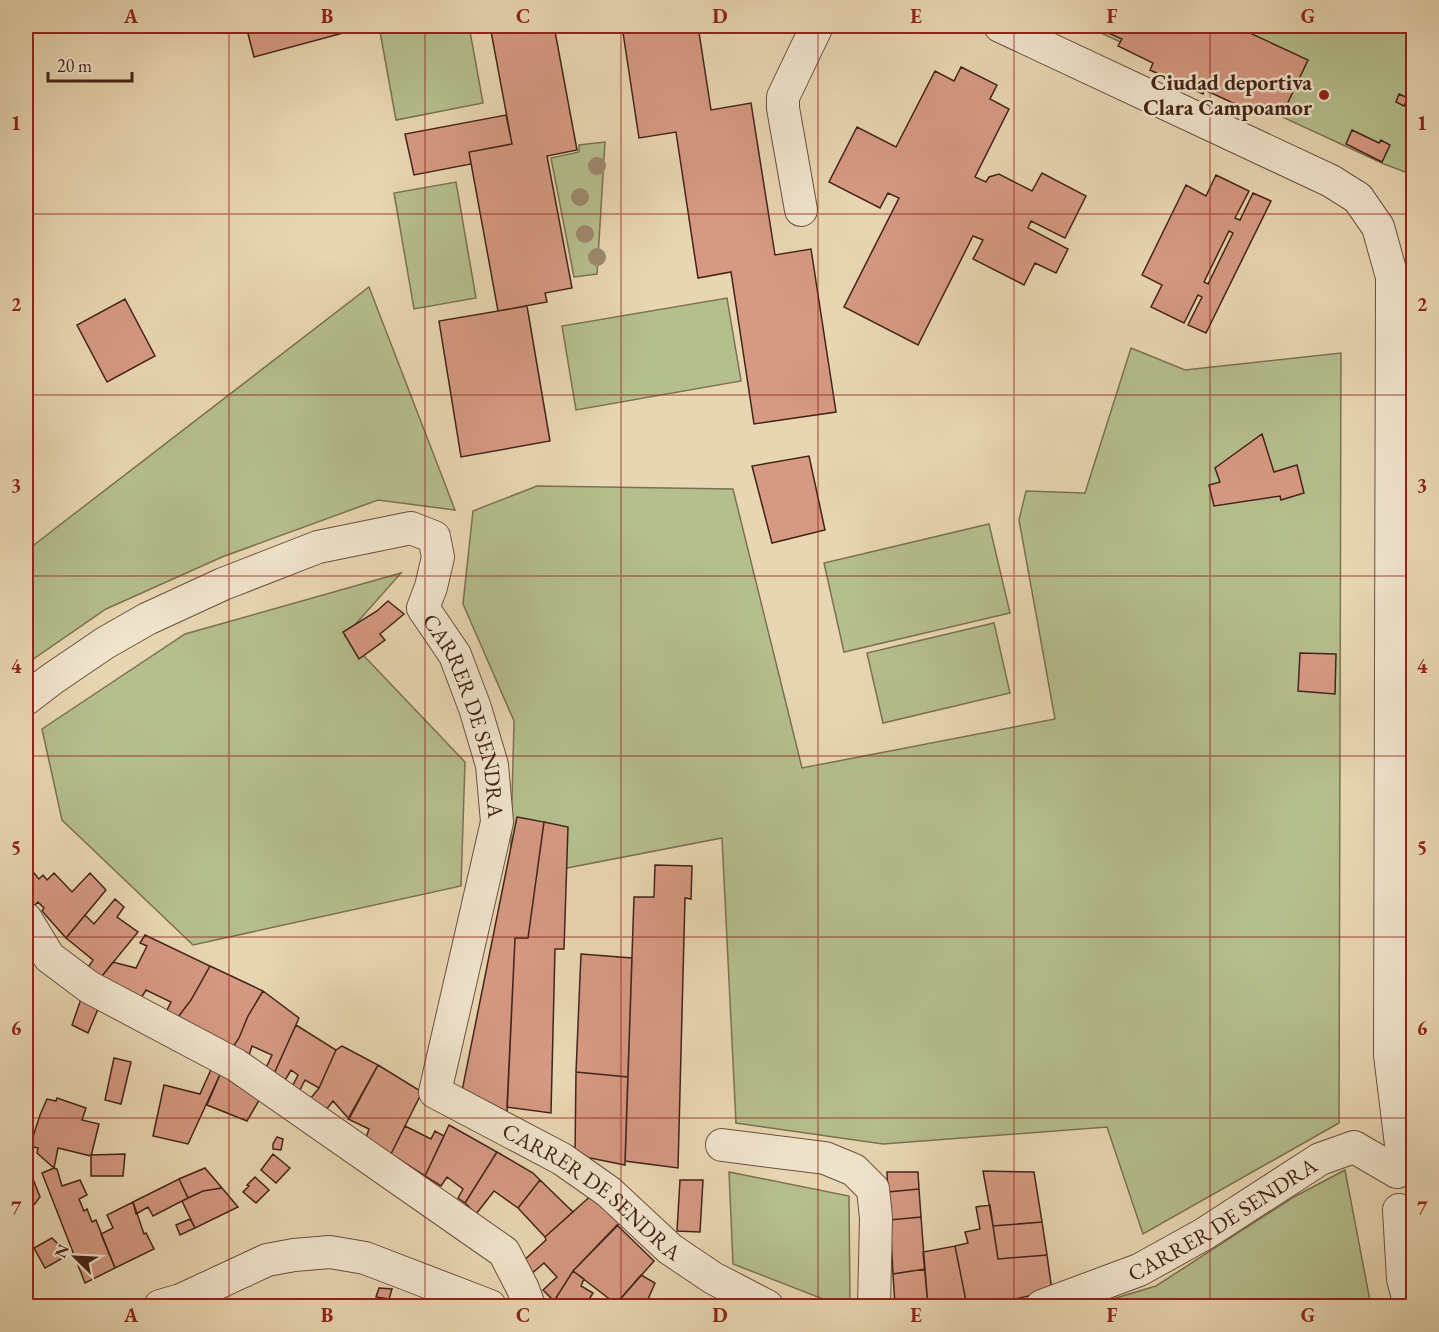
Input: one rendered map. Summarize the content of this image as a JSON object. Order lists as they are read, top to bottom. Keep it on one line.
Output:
{"streets":{"street":["CARRER DE SENDRA"]},"places":["Ciudad deportiva Clara Campoamor"],"scale_bar":"20 m","north":"top left","grid":{"columns":["A","B","C","D","E","F","G"],"rows":["1","2","3","4","5","6","7"]}}
